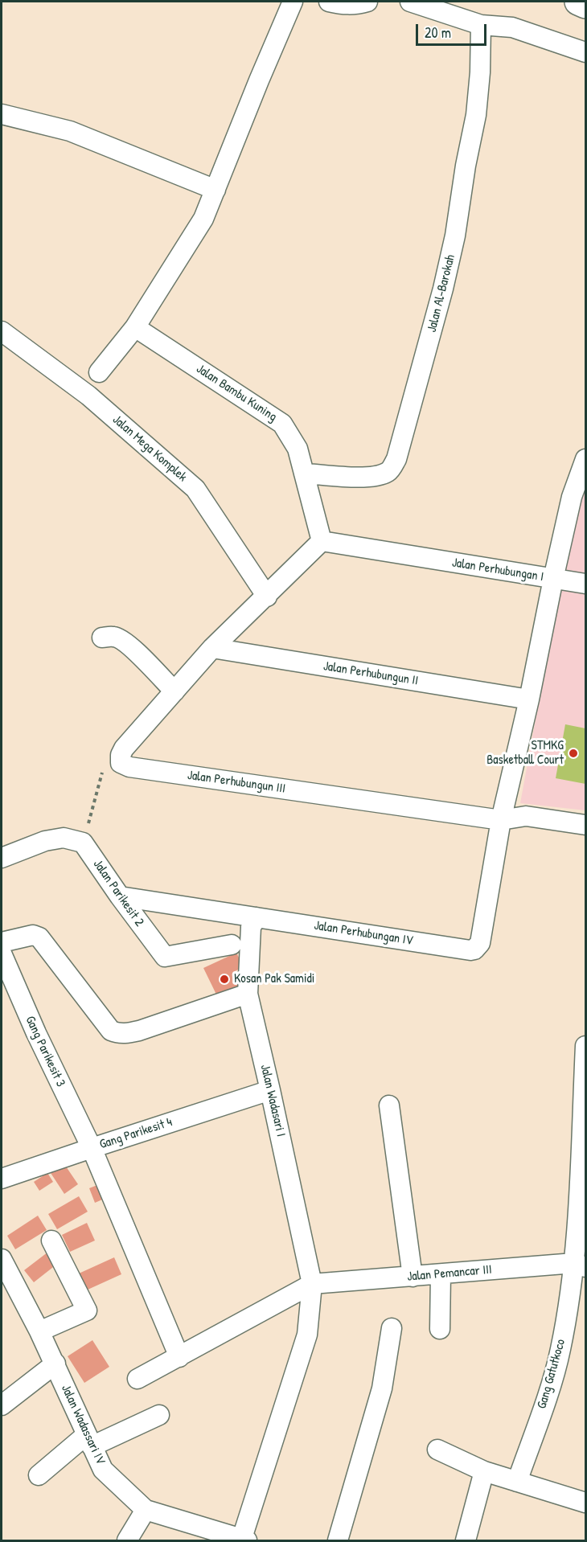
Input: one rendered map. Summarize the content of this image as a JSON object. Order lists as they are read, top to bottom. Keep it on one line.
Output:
{"streets":{"street":["Jalan Al-Barokah","Jalan Bambu Kuning","Jalan Mega Komplek","Jalan Perhubungan I","Jalan Perhubungun II","Jalan Perhubungun III","Jalan Parikesit 2","Jalan Perhubungan IV","Gang Parikesit 3","Jalan Wadasari I","Gang Parikesit 4","Jalan Pemancar III","Gang Gatutkoco","Jalan Wadassari IV"]},"crossings":[["Jalan Al-Barokah","Jalan Bambu Kuning"],["Jalan Bambu Kuning","Jalan Perhubungan I"],["Jalan Perhubungan I","Jalan Perhubungun II"],["Jalan Perhubungan I","Jalan Perhubungun III"],["Jalan Perhubungan I","Jalan Perhubungan IV"],["Jalan Perhubungun III","Jalan Perhubungan IV"],["Jalan Parikesit 2","Jalan Perhubungan IV"],["Jalan Perhubungan IV","Jalan Wadasari I"],["Gang Parikesit 3","Gang Parikesit 4"],["Jalan Wadasari I","Gang Parikesit 4"],["Jalan Wadasari I","Jalan Pemancar III"],["Jalan Wadasari I","Jalan Wadassari IV"],["Jalan Pemancar III","Gang Gatutkoco"]],"places":["STMKG Basketball Court","Kosan Pak Samidi"],"scale_bar":"20 m"}
